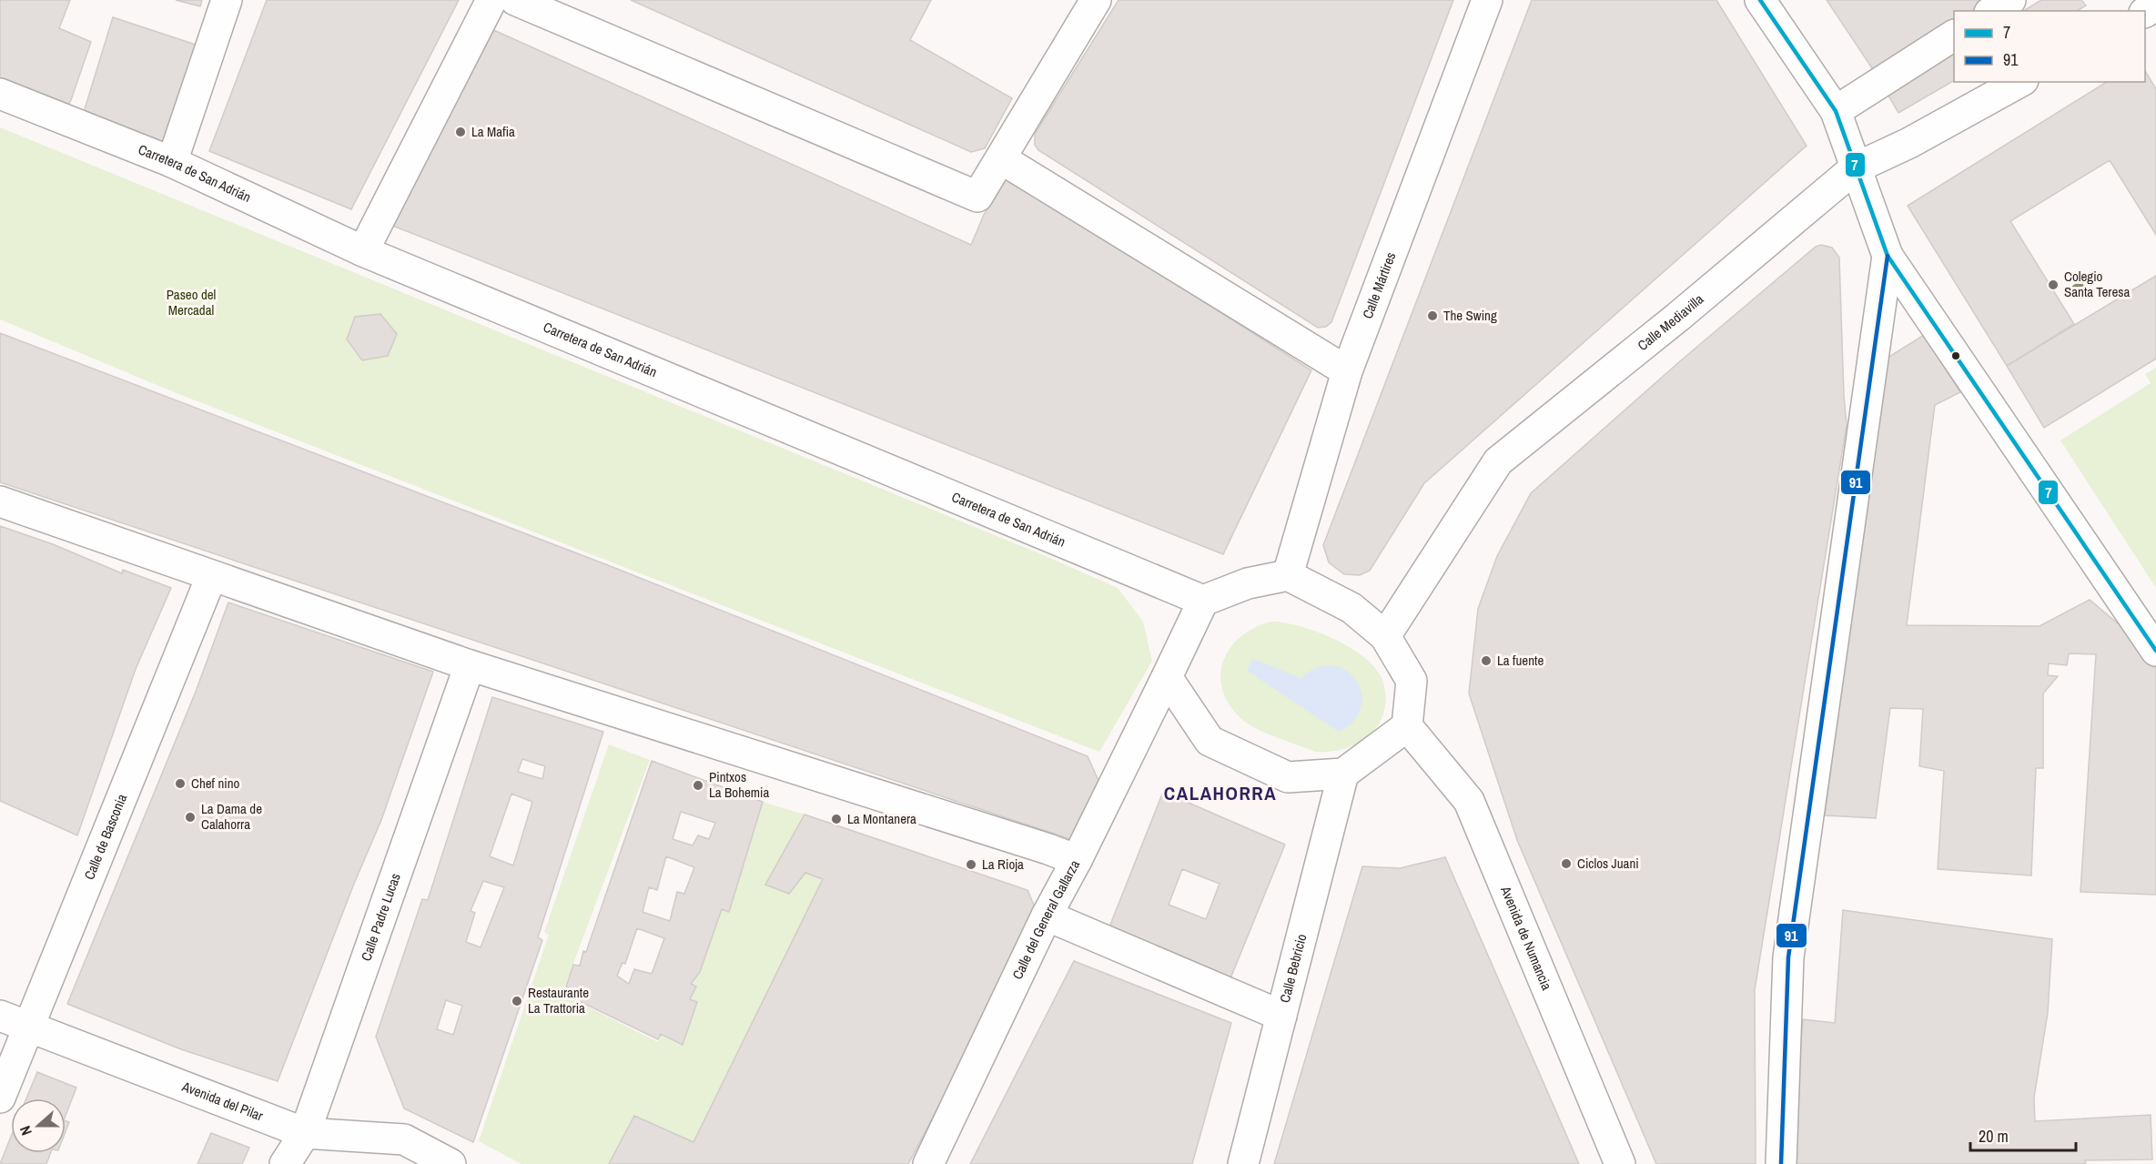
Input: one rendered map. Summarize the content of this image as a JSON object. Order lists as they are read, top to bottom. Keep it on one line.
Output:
{"streets":{"street":["Carretera de San Adrián","Calle Mártires","Calle Mediavilla","Calle de Basconia","Calle Padre Lucas","Calle del General Gallarza","Avenida de Numancia","Calle Bebricio","Avenida del Pilar"]},"crossings":[["Carretera de San Adrián","Calle del General Gallarza"],["Calle de Basconia","Avenida del Pilar"],["Calle Padre Lucas","Avenida del Pilar"]],"districts":["CALAHORRA"],"parks":["Paseo del Mercadal"],"places":["La Mafia","Colegio Santa Teresa","The Swing","La fuente","Chef nino","Pintxos La Bohemia","La Dama de Calahorra","La Montanera","Ciclos Juani","La Rioja","Restaurante La Trattoria"],"lines":["transit line 7","transit line 91"],"legend":["7","91"],"scale_bar":"20 m","north":"left"}
